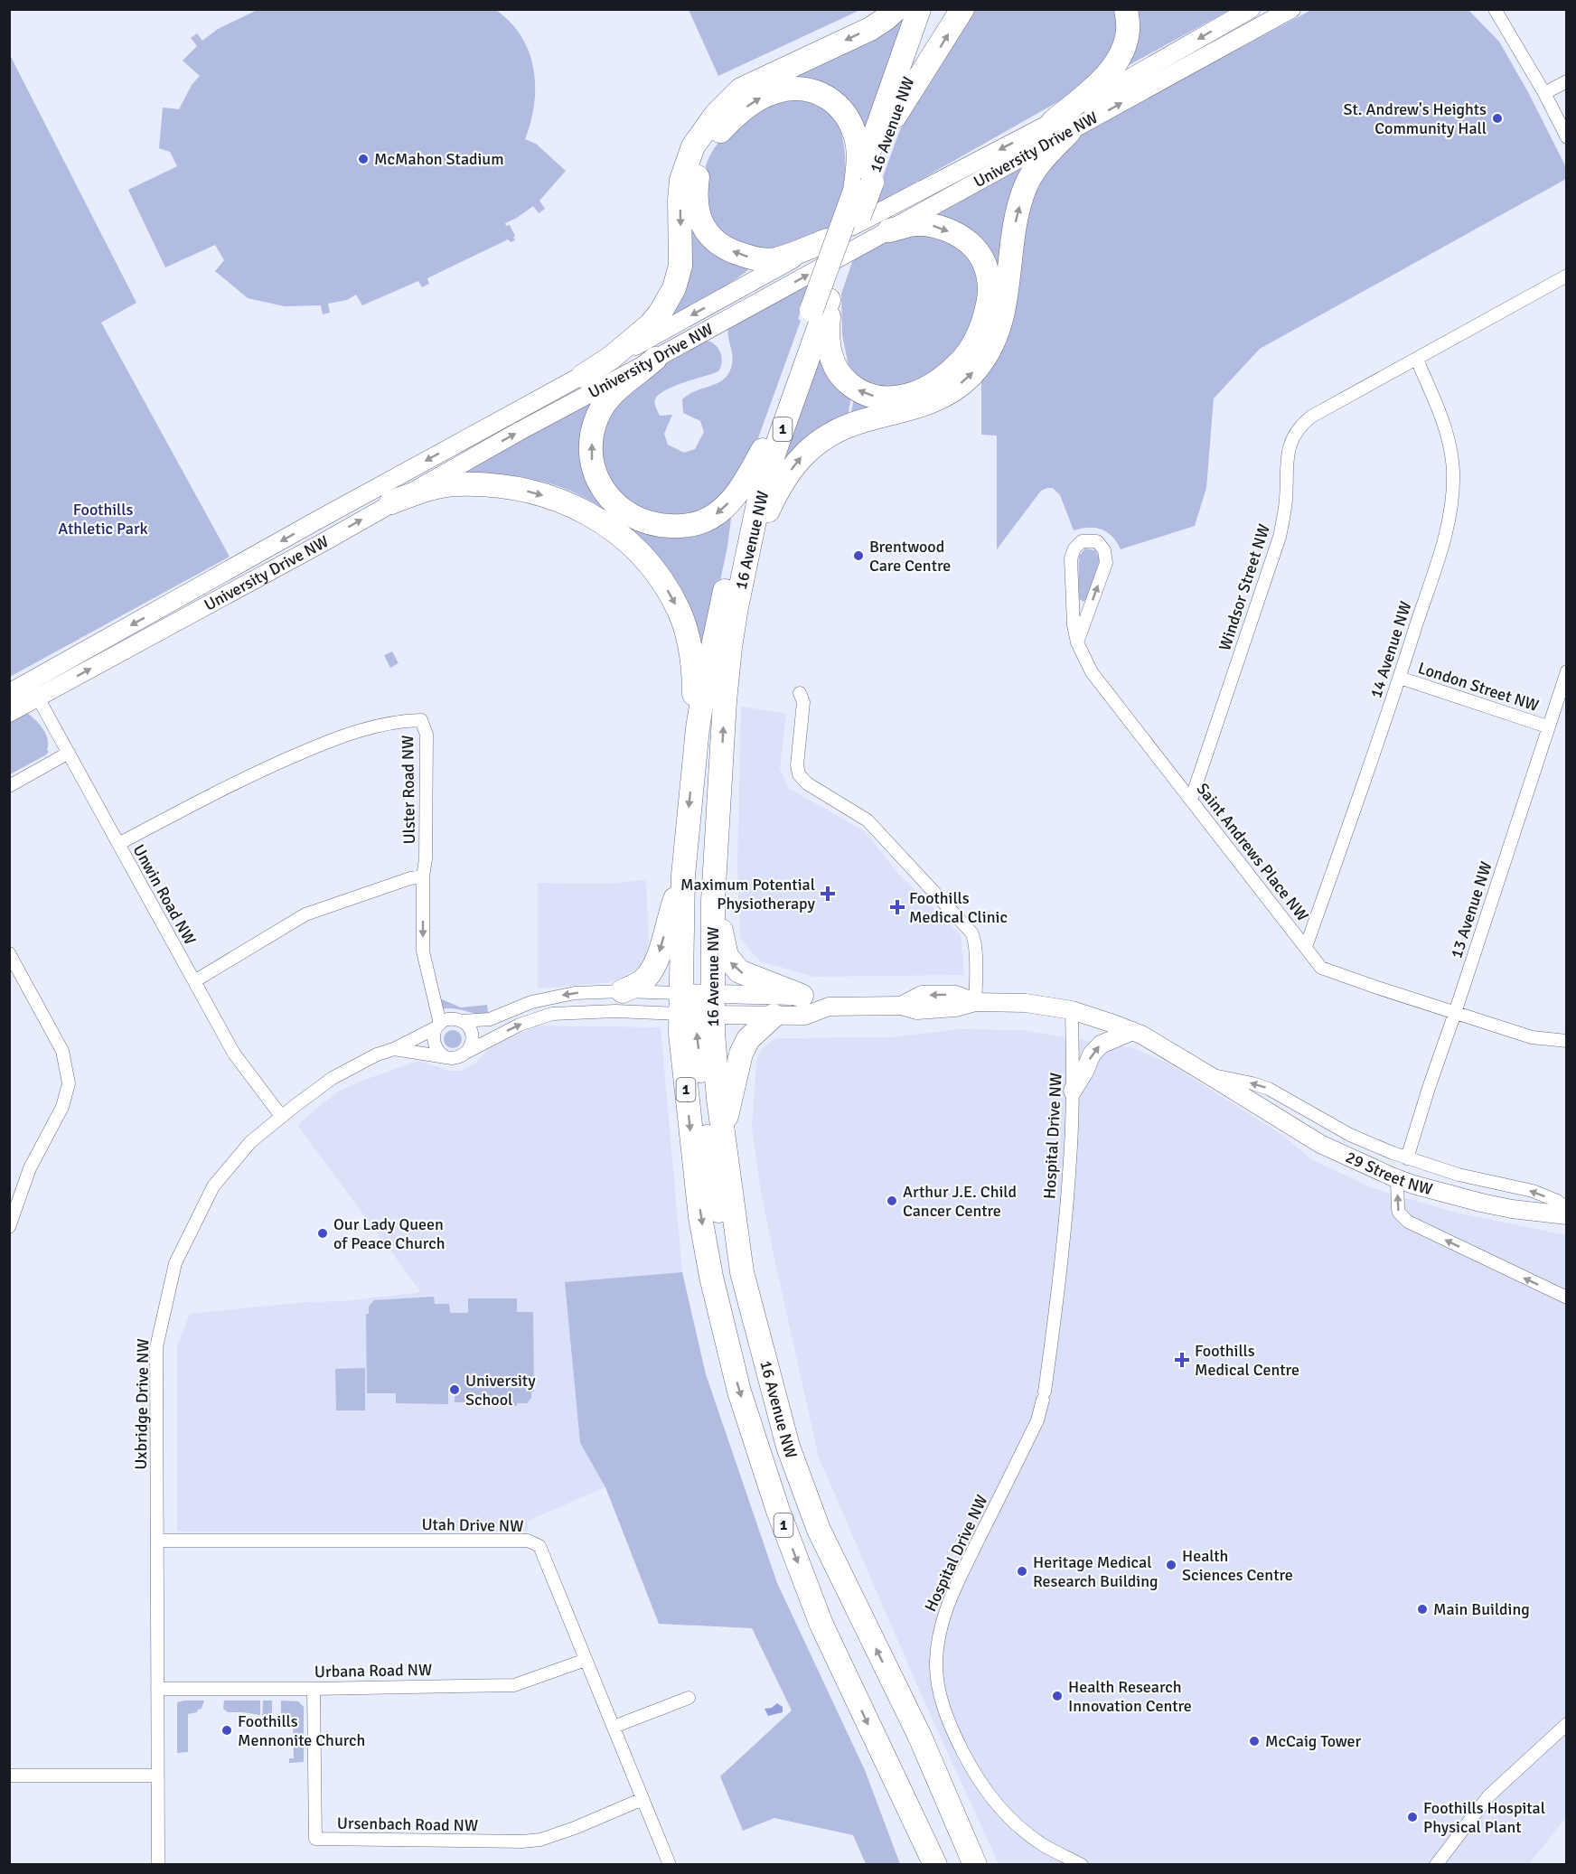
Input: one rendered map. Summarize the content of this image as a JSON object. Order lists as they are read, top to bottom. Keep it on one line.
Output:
{"streets":{"highway":["16 Avenue NW","1"],"street":["University Drive NW","Windsor Street NW","14 Avenue NW","London Street NW","Ulster Road NW","Saint Andrews Place NW","Unwin Road NW","13 Avenue NW","Hospital Drive NW","29 Street NW","Uxbridge Drive NW","Utah Drive NW","Urbana Road NW","Ursenbach Road NW"]},"crossings":[["16 Avenue NW","29 Street NW"],["University Drive NW","Unwin Road NW"],["Windsor Street NW","14 Avenue NW"],["Windsor Street NW","Saint Andrews Place NW"],["14 Avenue NW","London Street NW"],["14 Avenue NW","Saint Andrews Place NW"],["London Street NW","13 Avenue NW"],["Ulster Road NW","Unwin Road NW"],["Ulster Road NW","Uxbridge Drive NW"],["Saint Andrews Place NW","13 Avenue NW"],["Unwin Road NW","Uxbridge Drive NW"],["13 Avenue NW","29 Street NW"],["Hospital Drive NW","29 Street NW"],["Uxbridge Drive NW","Utah Drive NW"],["Uxbridge Drive NW","Urbana Road NW"],["Utah Drive NW","Urbana Road NW"],["Utah Drive NW","Ursenbach Road NW"],["Urbana Road NW","Ursenbach Road NW"]],"parks":["Foothills Athletic Park"],"places":{"other":["St. Andrew's Heights Community Hall","McMahon Stadium","Brentwood Care Centre","Arthur J.E. Child Cancer Centre","Our Lady Queen of Peace Church","University School","Health Sciences Centre","Heritage Medical Research Building","Main Building","Health Research Innovation Centre","Foothills Mennonite Church","McCaig Tower","Foothills Hospital Physical Plant"],"health":["Maximum Potential Physiotherapy","Foothills Medical Clinic","Foothills Medical Centre"]}}
